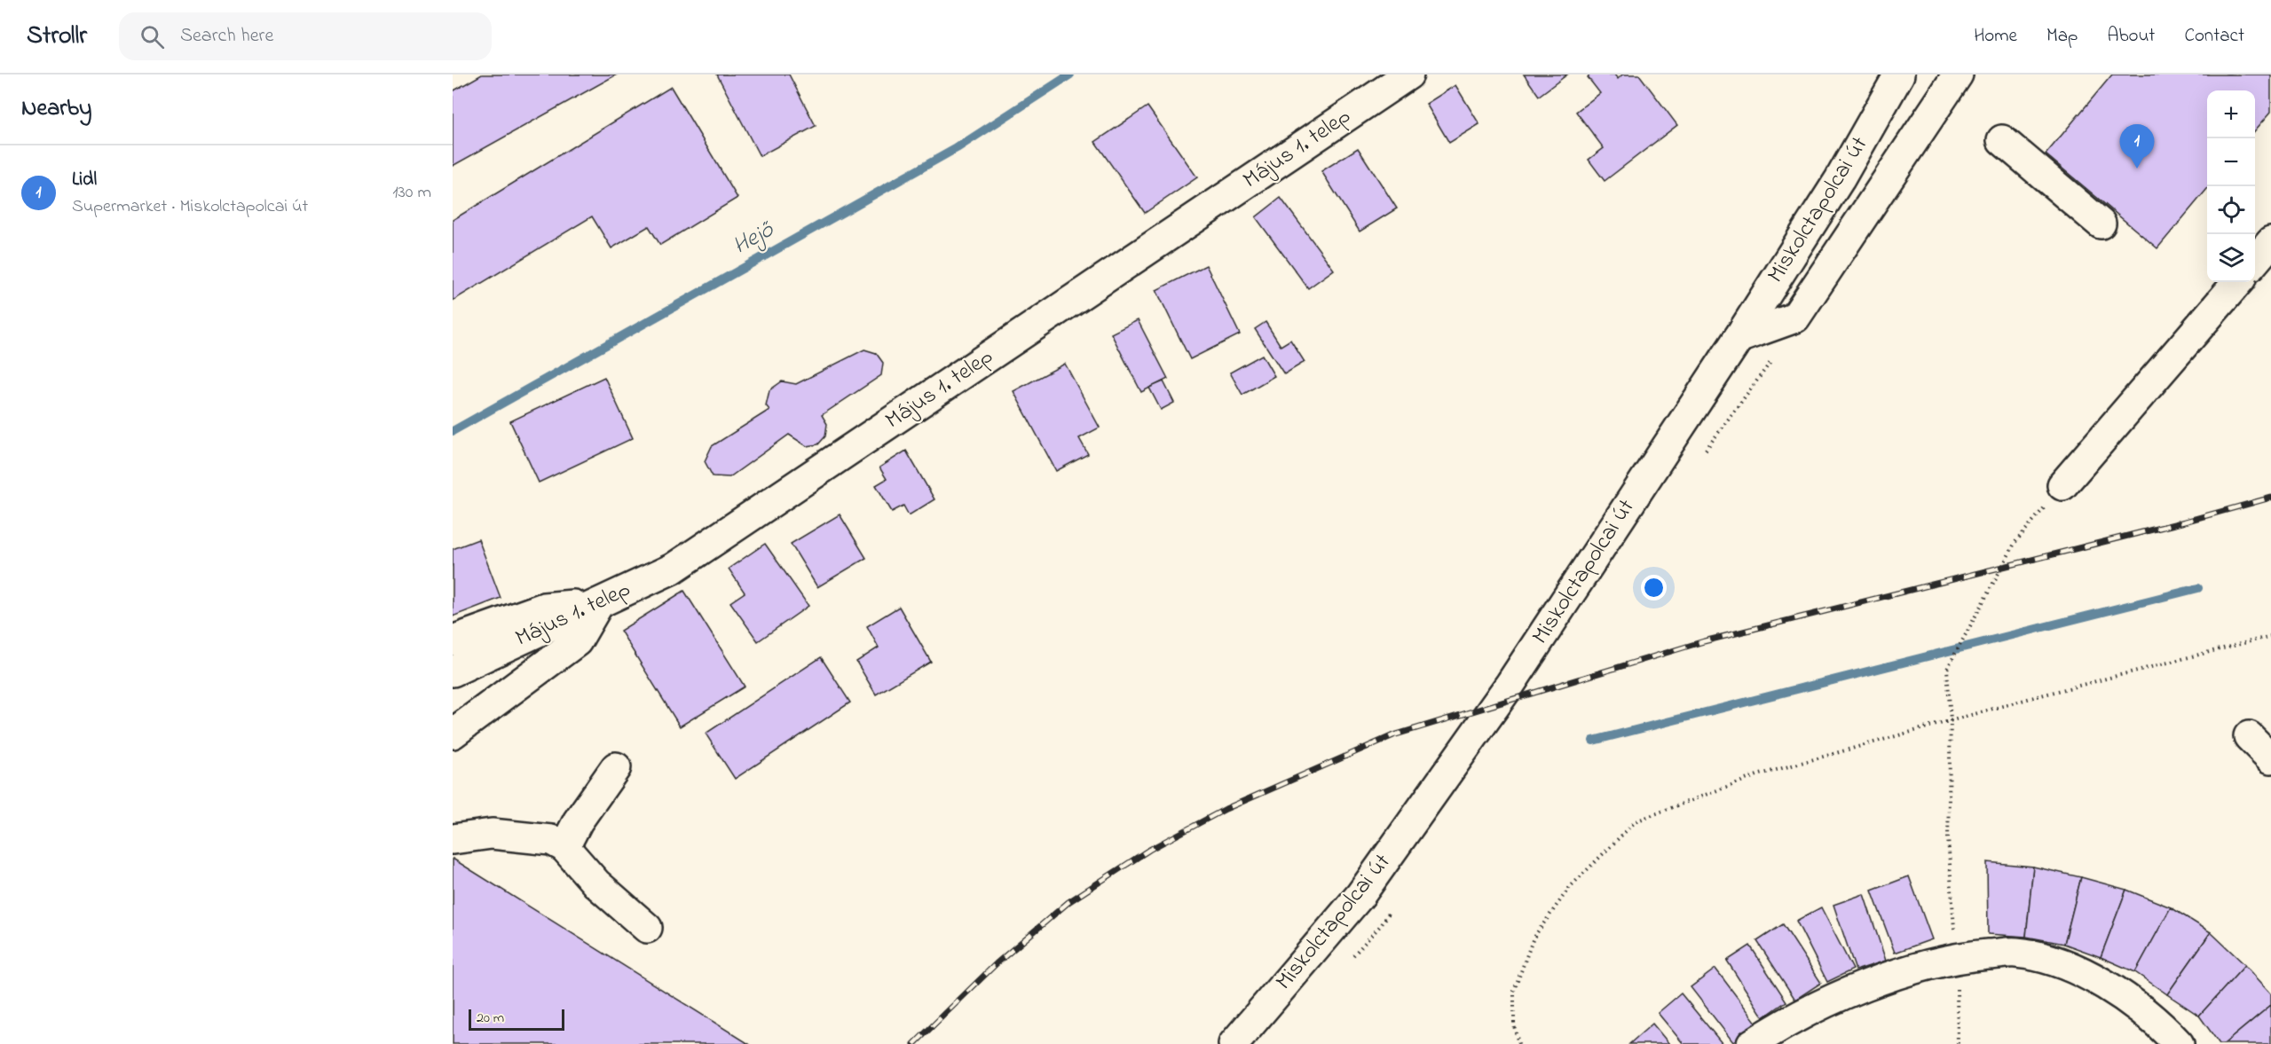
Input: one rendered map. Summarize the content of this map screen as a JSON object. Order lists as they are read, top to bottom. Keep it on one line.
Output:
{"streets":{"street":["Május 1. telep","Miskolctapolcai út"]},"water":["Hejő"],"scale_bar":"20 m","page":{"header":"Strollr","search":"Search here","nav":["Home","Map","About","Contact"],"heading":"Nearby","map_buttons":["+","−"],"pins":"1","list":[{"mark":"1","name":"Lidl","note":"Supermarket · Miskolctapolcai út","value":"130 m"}],"scale":"20 m"}}
